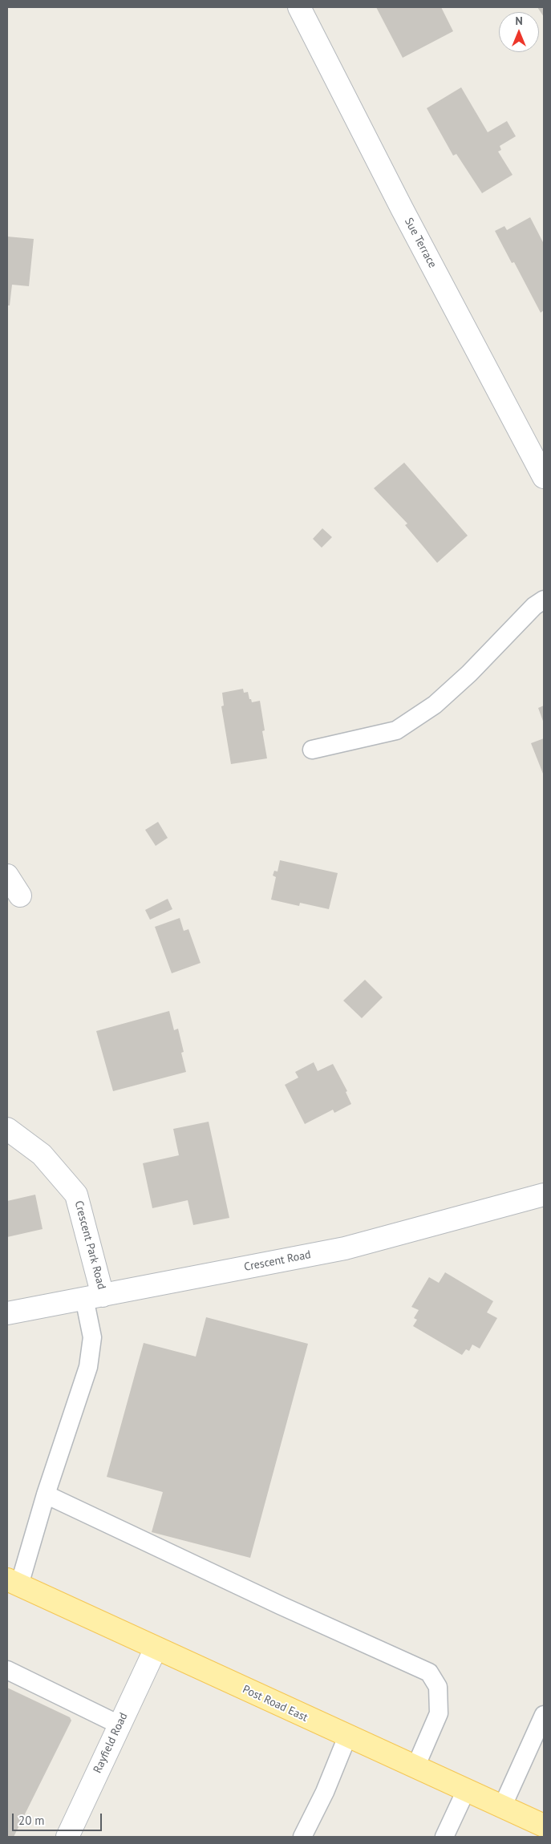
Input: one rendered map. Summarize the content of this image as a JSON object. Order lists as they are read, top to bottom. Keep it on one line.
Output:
{"streets":{"main road":["Post Road East"],"street":["Sue Terrace","Crescent Park Road","Crescent Road","Rayfield Road"]},"crossings":[["Crescent Park Road","Crescent Road"],["Post Road East","Rayfield Road"]],"scale_bar":"20 m","north":"top"}
